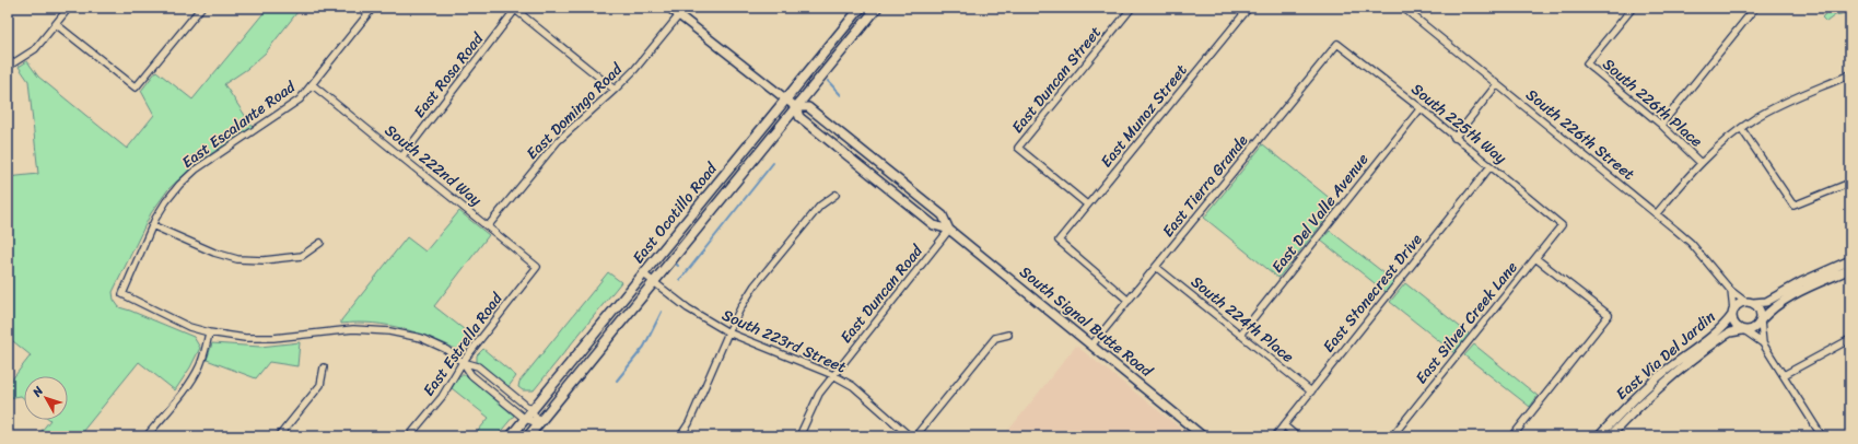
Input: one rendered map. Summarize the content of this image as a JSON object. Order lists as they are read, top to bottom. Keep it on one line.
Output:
{"streets":{"main road":["East Ocotillo Road"],"street":["East Rosa Road","East Duncan Street","South 226th Place","East Domingo Road","East Munoz Street","South 225th Way","East Escalante Road","South 226th Street","South 222nd Way","East Tierra Grande","East Del Valle Avenue","East Stonecrest Drive","East Duncan Road","South 224th Place","South Signal Butte Road","East Silver Creek Lane","South 223rd Street","East Estrella Road","East Via Del Jardin"]},"crossings":[["East Rosa Road","South 222nd Way"],["East Duncan Street","East Munoz Street"],["East Domingo Road","South 222nd Way"],["East Domingo Road","South Signal Butte Road"],["East Munoz Street","East Tierra Grande"],["South 225th Way","East Tierra Grande"],["South 225th Way","East Del Valle Avenue"],["South 225th Way","East Stonecrest Drive"],["South 225th Way","East Silver Creek Lane"],["East Escalante Road","South 222nd Way"],["South 226th Street","East Via Del Jardin"],["South 222nd Way","East Estrella Road"],["East Tierra Grande","South 224th Place"],["East Tierra Grande","South Signal Butte Road"],["East Ocotillo Road","South Signal Butte Road"],["East Ocotillo Road","South 223rd Street"],["East Del Valle Avenue","South 224th Place"],["East Stonecrest Drive","South 224th Place"],["East Duncan Road","South Signal Butte Road"],["East Duncan Road","South 223rd Street"]],"north":"top left"}
